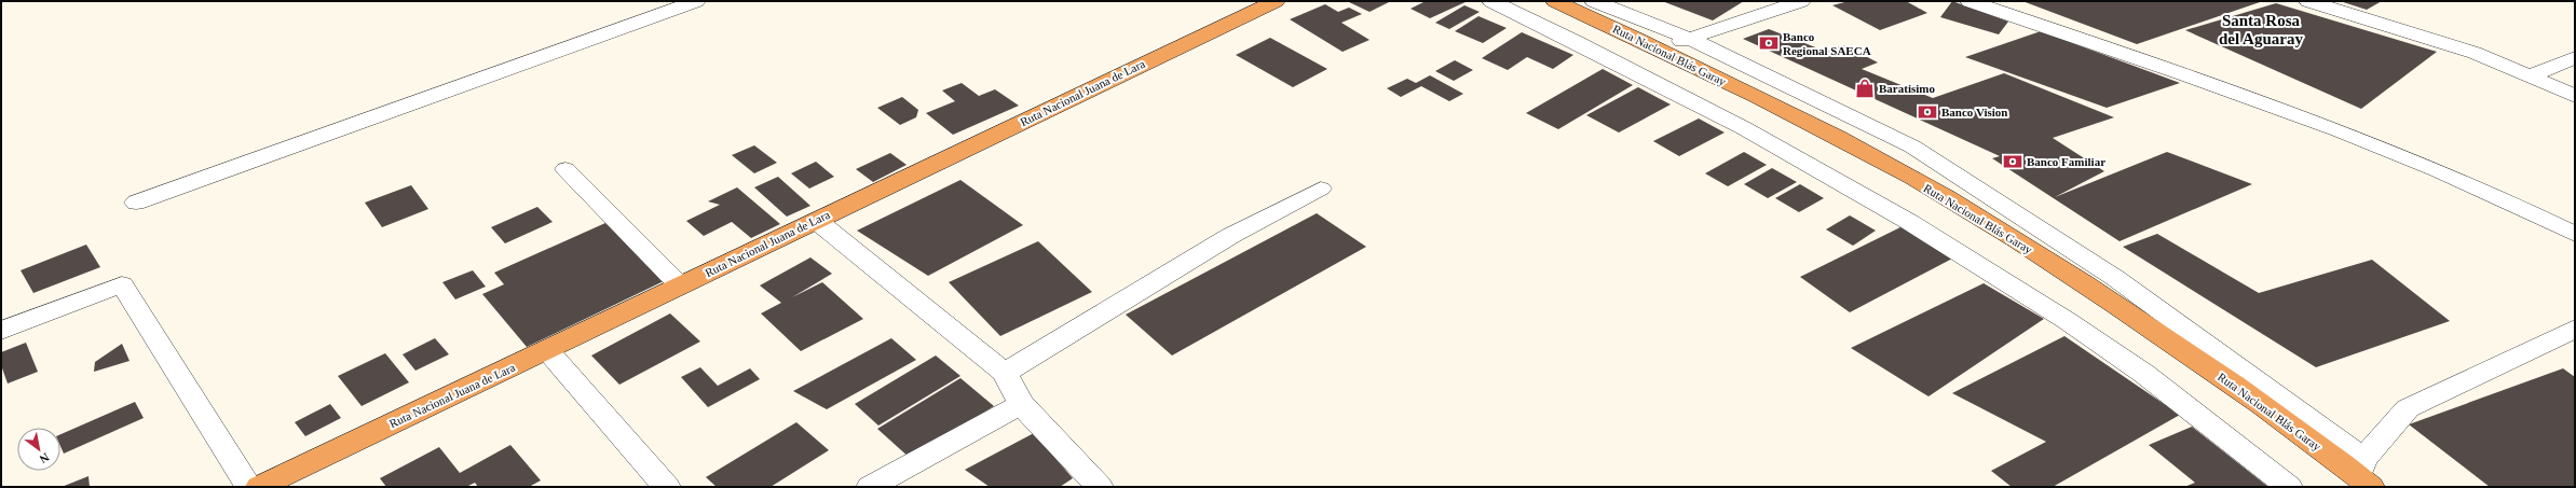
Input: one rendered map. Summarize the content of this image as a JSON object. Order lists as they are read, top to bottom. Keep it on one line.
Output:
{"streets":{"highway":["Ruta Nacional Blás Garay","Ruta Nacional Juana de Lara"]},"districts":["Santa Rosa del Aguaray"],"places":{"bank":["Banco Regional SAECA","Banco Vision","Banco Familiar"],"shop":["Baratisimo"]},"north":"bottom right"}
